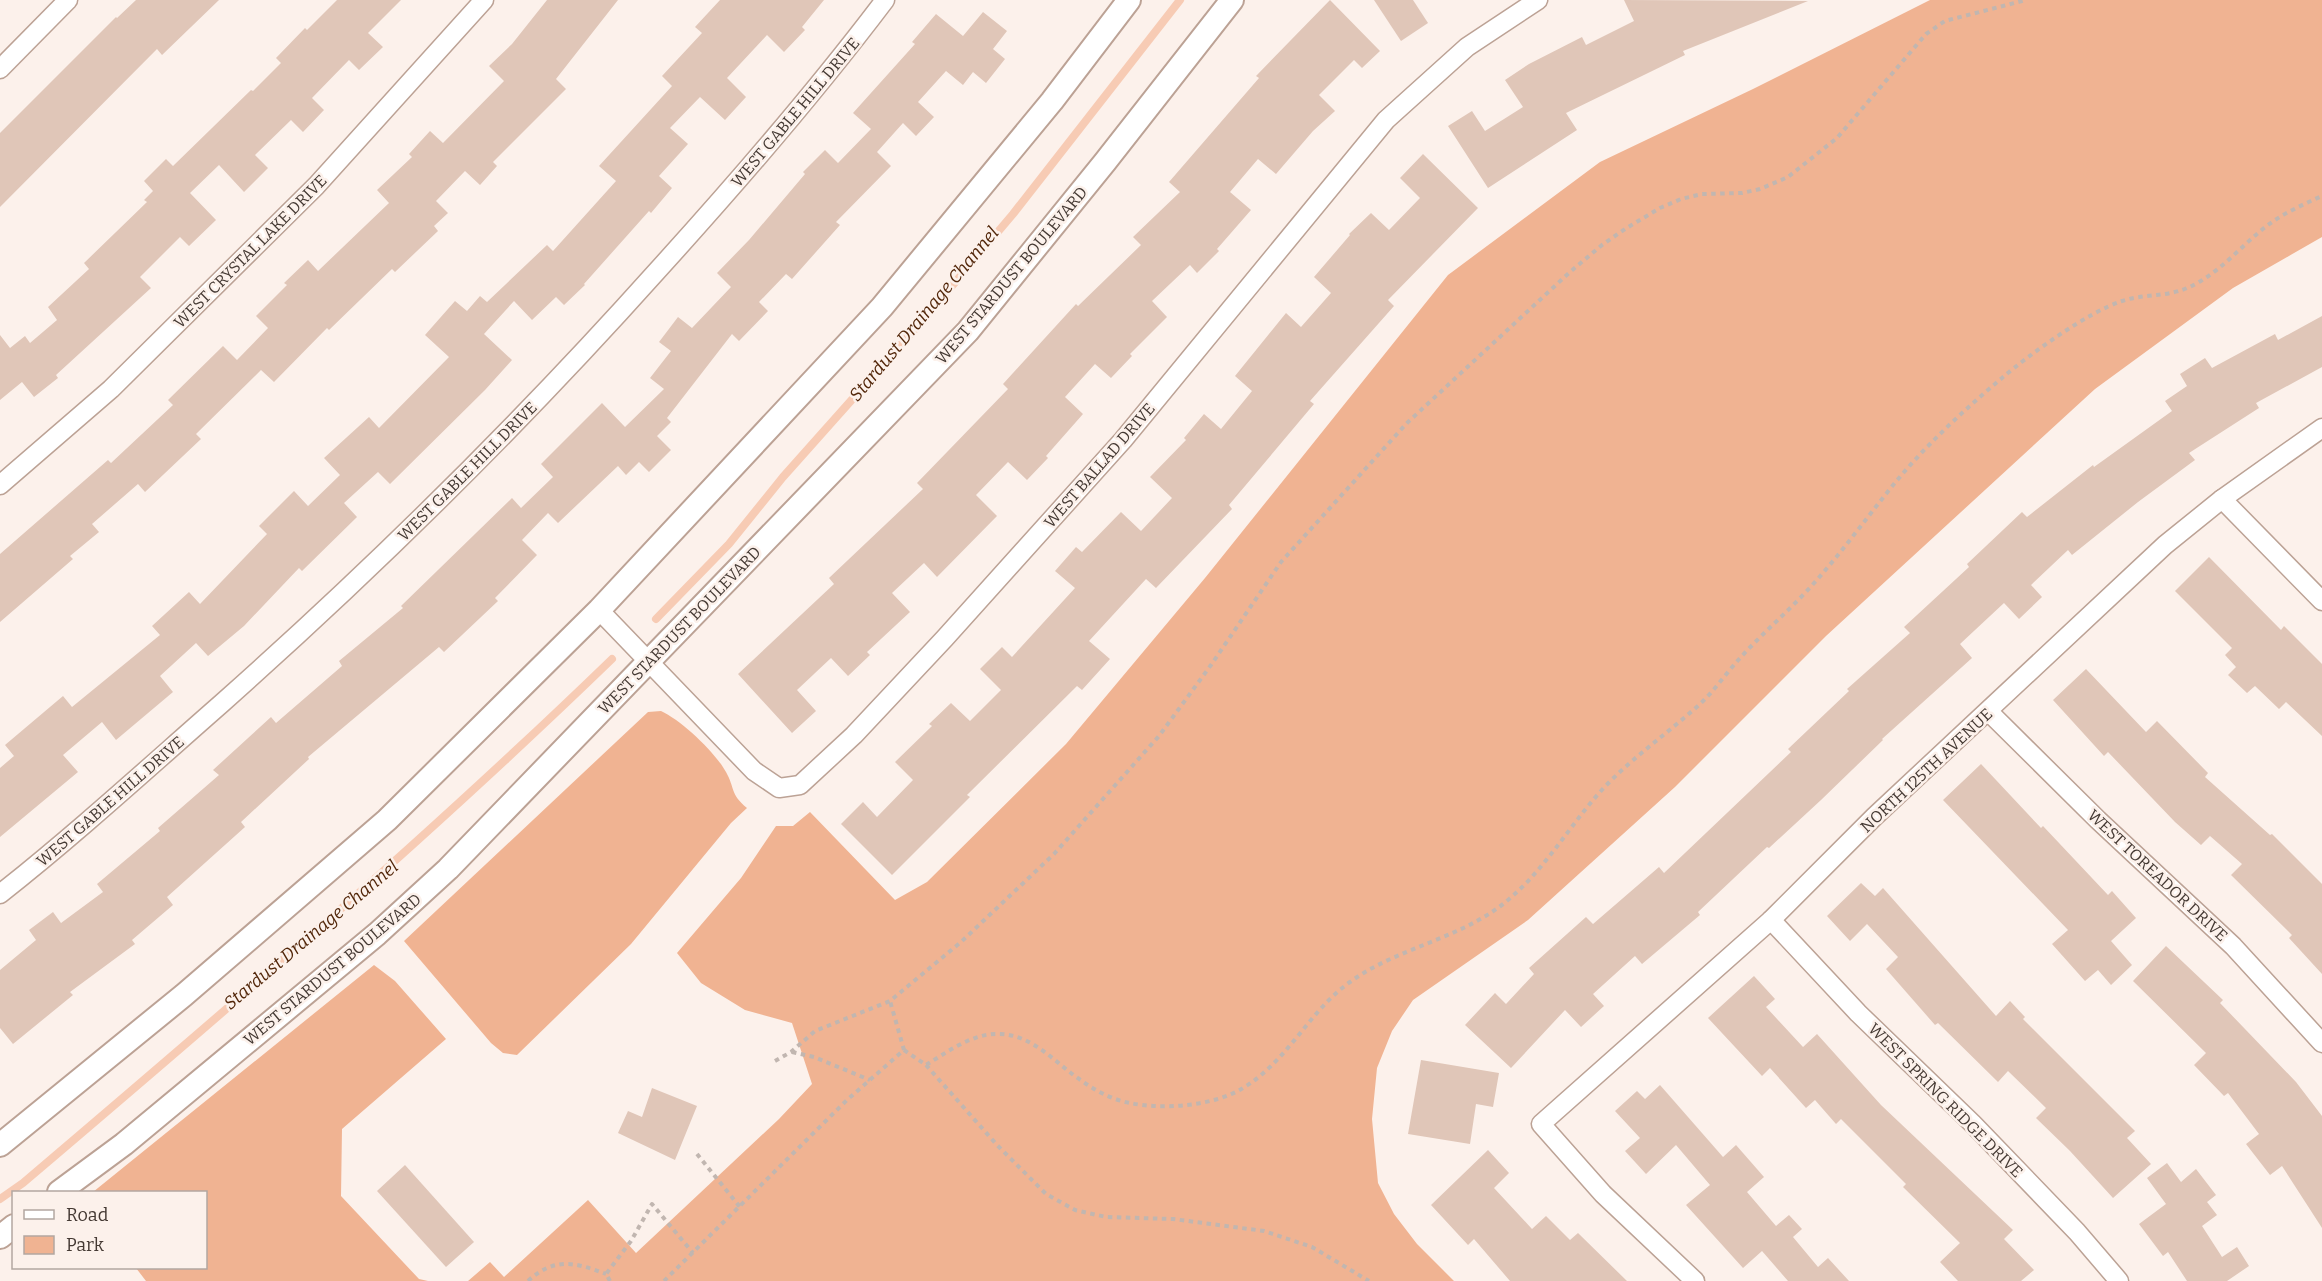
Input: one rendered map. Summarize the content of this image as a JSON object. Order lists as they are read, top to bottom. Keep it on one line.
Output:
{"streets":{"street":["WEST GABLE HILL DRIVE","WEST CRYSTAL LAKE DRIVE","WEST STARDUST BOULEVARD","WEST BALLAD DRIVE","NORTH 125TH AVENUE","WEST TOREADOR DRIVE","WEST SPRING RIDGE DRIVE"]},"crossings":[["WEST STARDUST BOULEVARD","WEST BALLAD DRIVE"],["NORTH 125TH AVENUE","WEST TOREADOR DRIVE"],["NORTH 125TH AVENUE","WEST SPRING RIDGE DRIVE"]],"water":["Stardust Drainage Channel"],"legend":["Road","Park"]}
